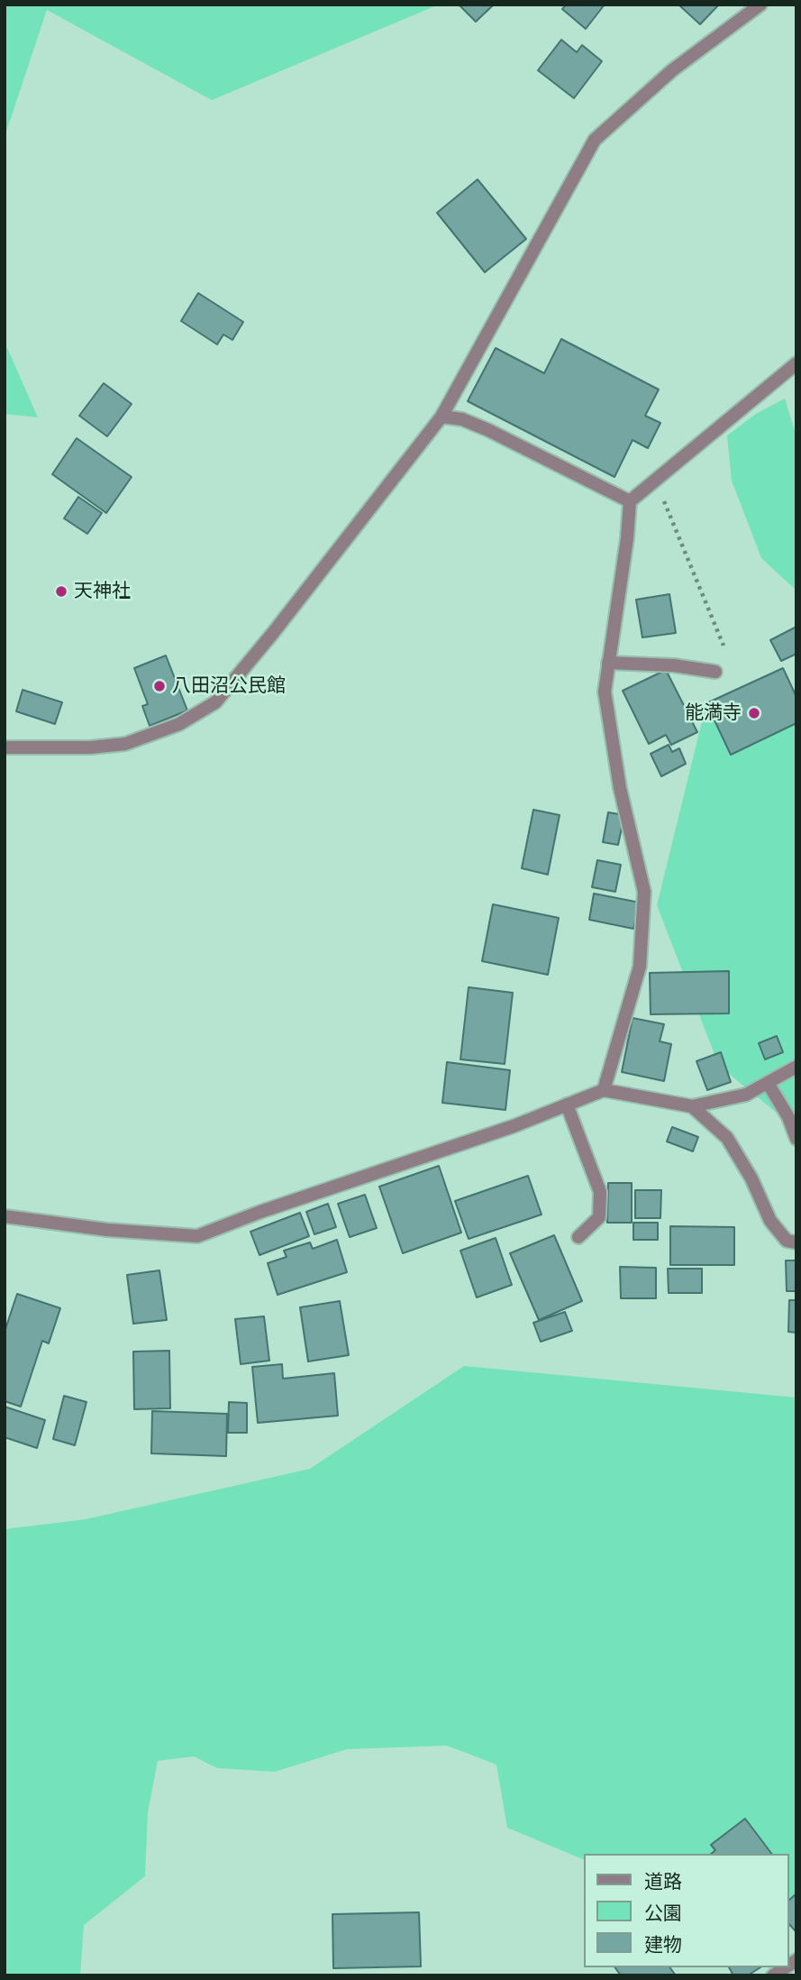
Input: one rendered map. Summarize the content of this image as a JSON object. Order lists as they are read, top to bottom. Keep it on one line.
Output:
{"places":["天神社","八田沼公民館","能満寺"],"legend":["道路","公園","建物"]}
